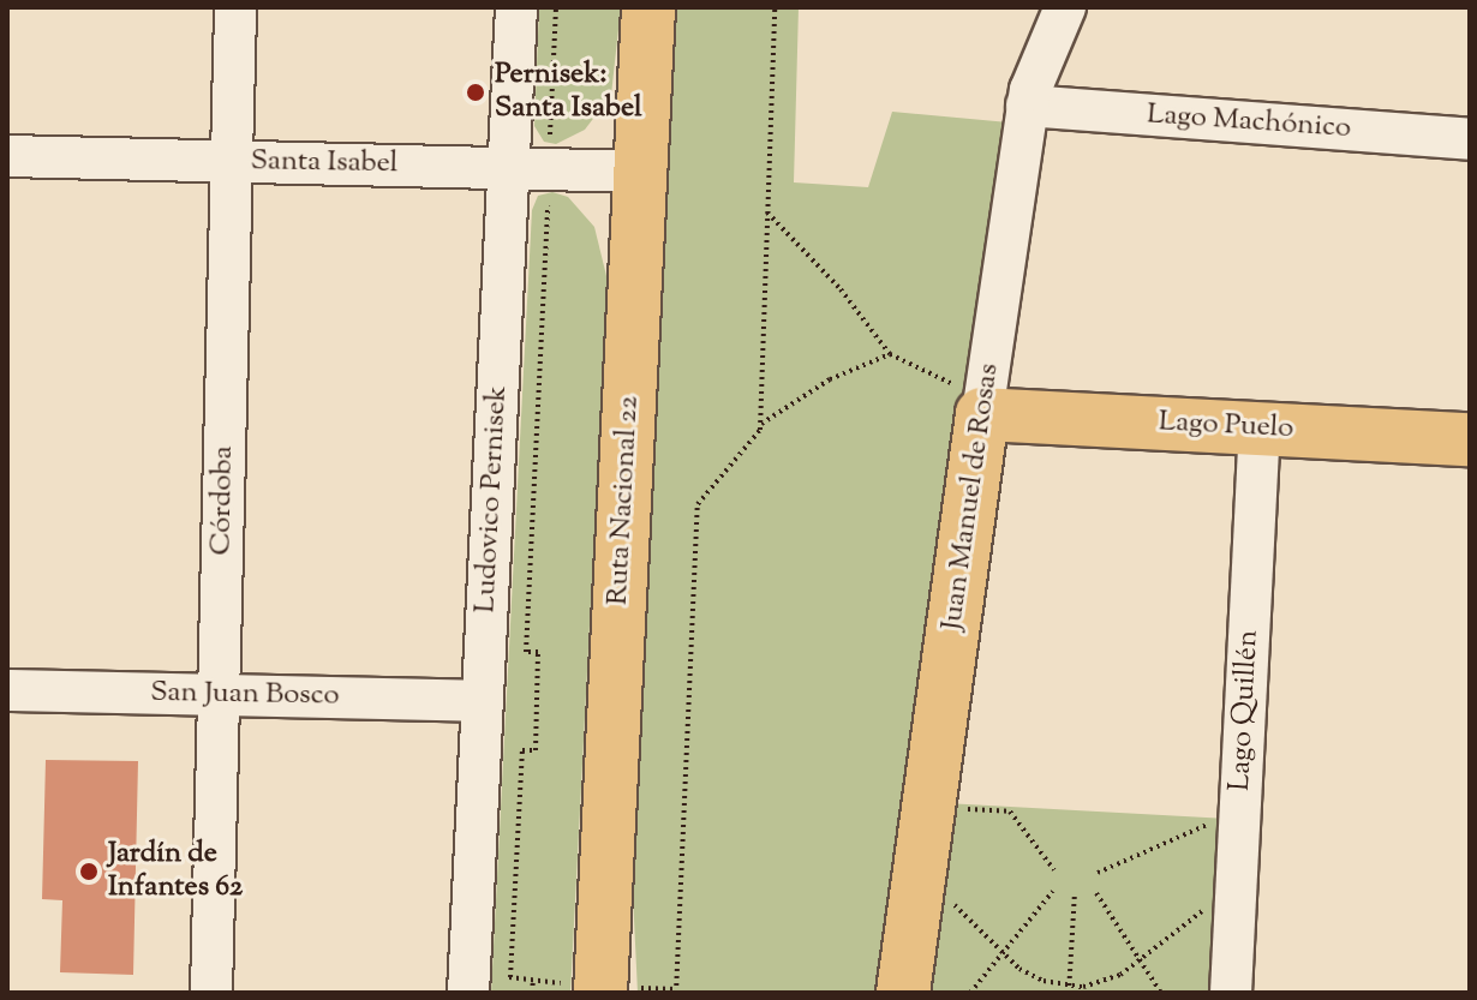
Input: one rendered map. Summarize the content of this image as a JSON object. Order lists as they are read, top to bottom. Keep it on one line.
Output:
{"streets":{"main road":["Lago Puelo","Juan Manuel de Rosas","Ruta Nacional 22"],"street":["Lago Machónico","Santa Isabel","Ludovico Pernisek","Córdoba","San Juan Bosco","Lago Quillén"]},"crossings":[["Lago Machónico","Juan Manuel de Rosas"],["Santa Isabel","Ludovico Pernisek"],["Santa Isabel","Córdoba"],["Santa Isabel","Ruta Nacional 22"],["Lago Puelo","Juan Manuel de Rosas"],["Lago Puelo","Lago Quillén"],["Ludovico Pernisek","San Juan Bosco"],["Córdoba","San Juan Bosco"]],"places":["Pernisek: Santa Isabel","Jardín de Infantes 62"]}
